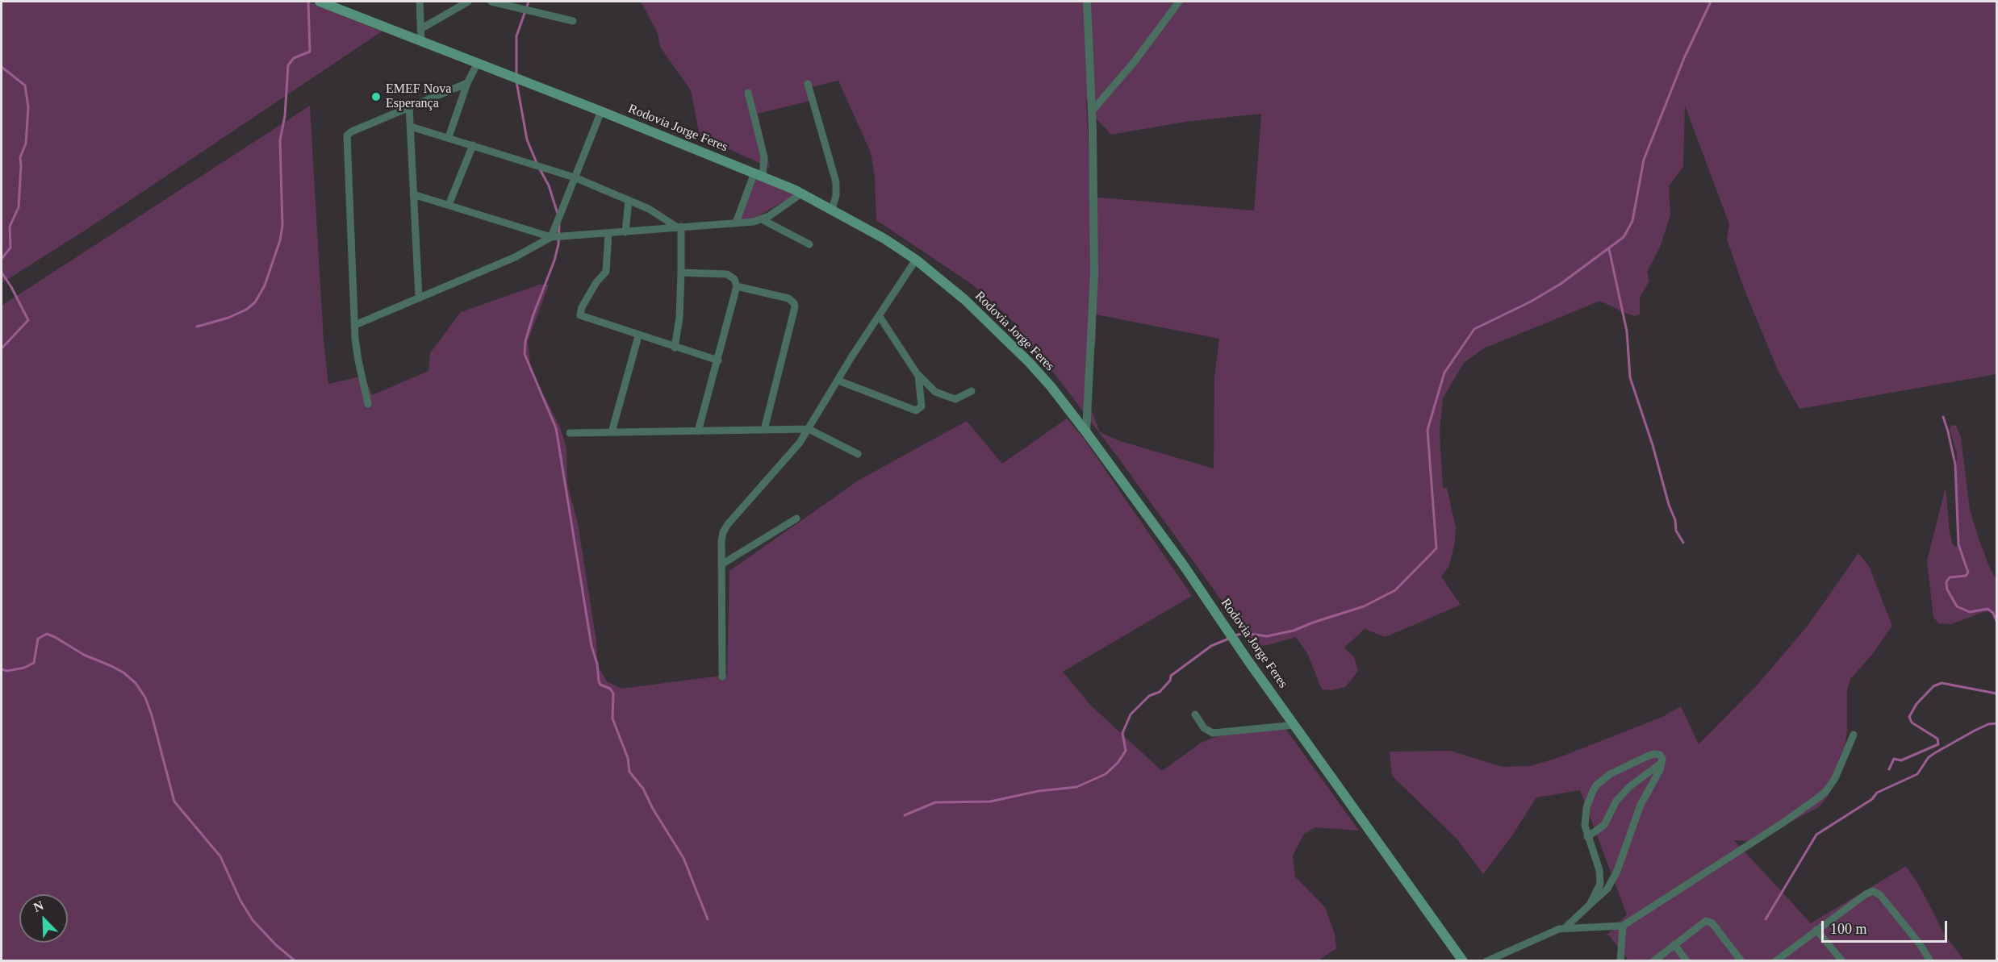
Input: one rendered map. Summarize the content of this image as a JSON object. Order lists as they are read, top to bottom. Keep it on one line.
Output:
{"streets":{"main road":["Rodovia Jorge Feres"]},"places":["EMEF Nova Esperança"],"scale_bar":"100 m","north":"top left"}
